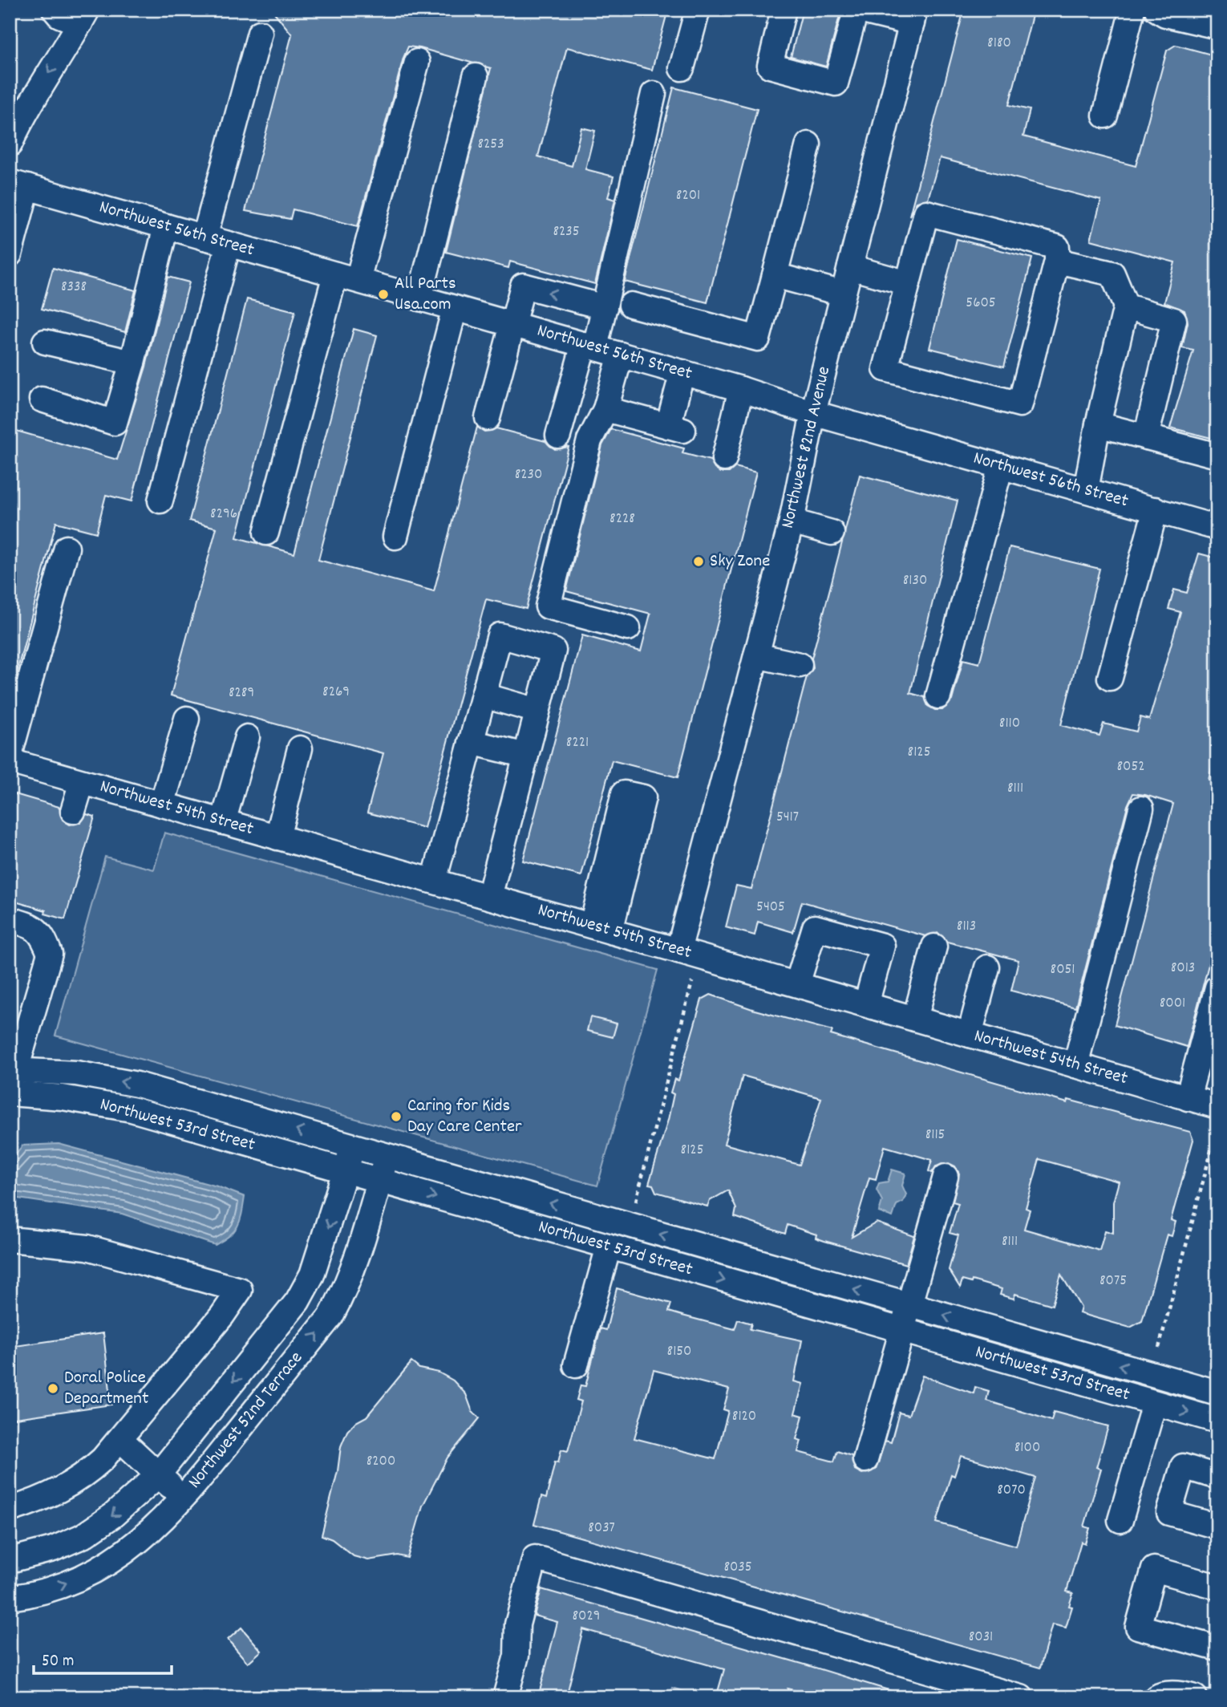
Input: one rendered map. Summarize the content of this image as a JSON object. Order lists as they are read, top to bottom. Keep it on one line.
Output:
{"streets":{"street":["Northwest 56th Street","Northwest 82nd Avenue","Northwest 54th Street","Northwest 53rd Street","Northwest 52nd Terrace"]},"crossings":[["Northwest 56th Street","Northwest 82nd Avenue"],["Northwest 82nd Avenue","Northwest 54th Street"],["Northwest 53rd Street","Northwest 52nd Terrace"]],"places":["All Parts Usa.com","Sky Zone","Caring for Kids Day Care Center","Doral Police Department"],"house_numbers":["8180","8253","8201","8235","8338","5605","8230","8296","8228","8130","8269","8289","8110","8221","8125","8052","8111","5417","5405","8113","8013","8051","8001","8115","8125","8111","8075","8150","8120","8100","8200","8070","8037","8035","8029","8031"],"scale_bar":"50 m"}
